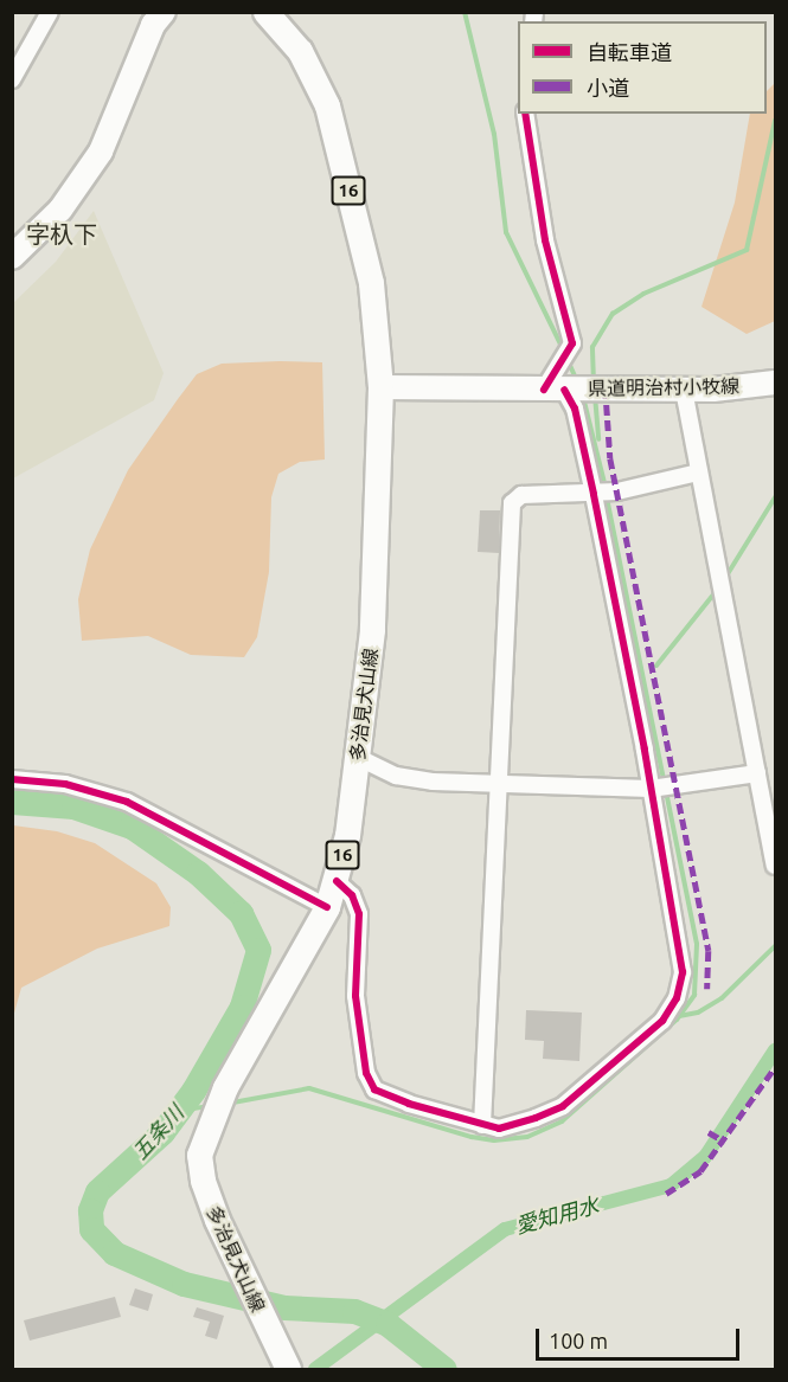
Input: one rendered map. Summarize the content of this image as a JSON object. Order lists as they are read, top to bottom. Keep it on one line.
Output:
{"streets":{"main road":["16","県道明治村小牧線","多治見犬山線"]},"crossings":[["県道明治村小牧線","多治見犬山線"]],"districts":["字杁下"],"water":["五条川","愛知用水"],"legend":["自転車道","小道"],"scale_bar":"100 m"}
